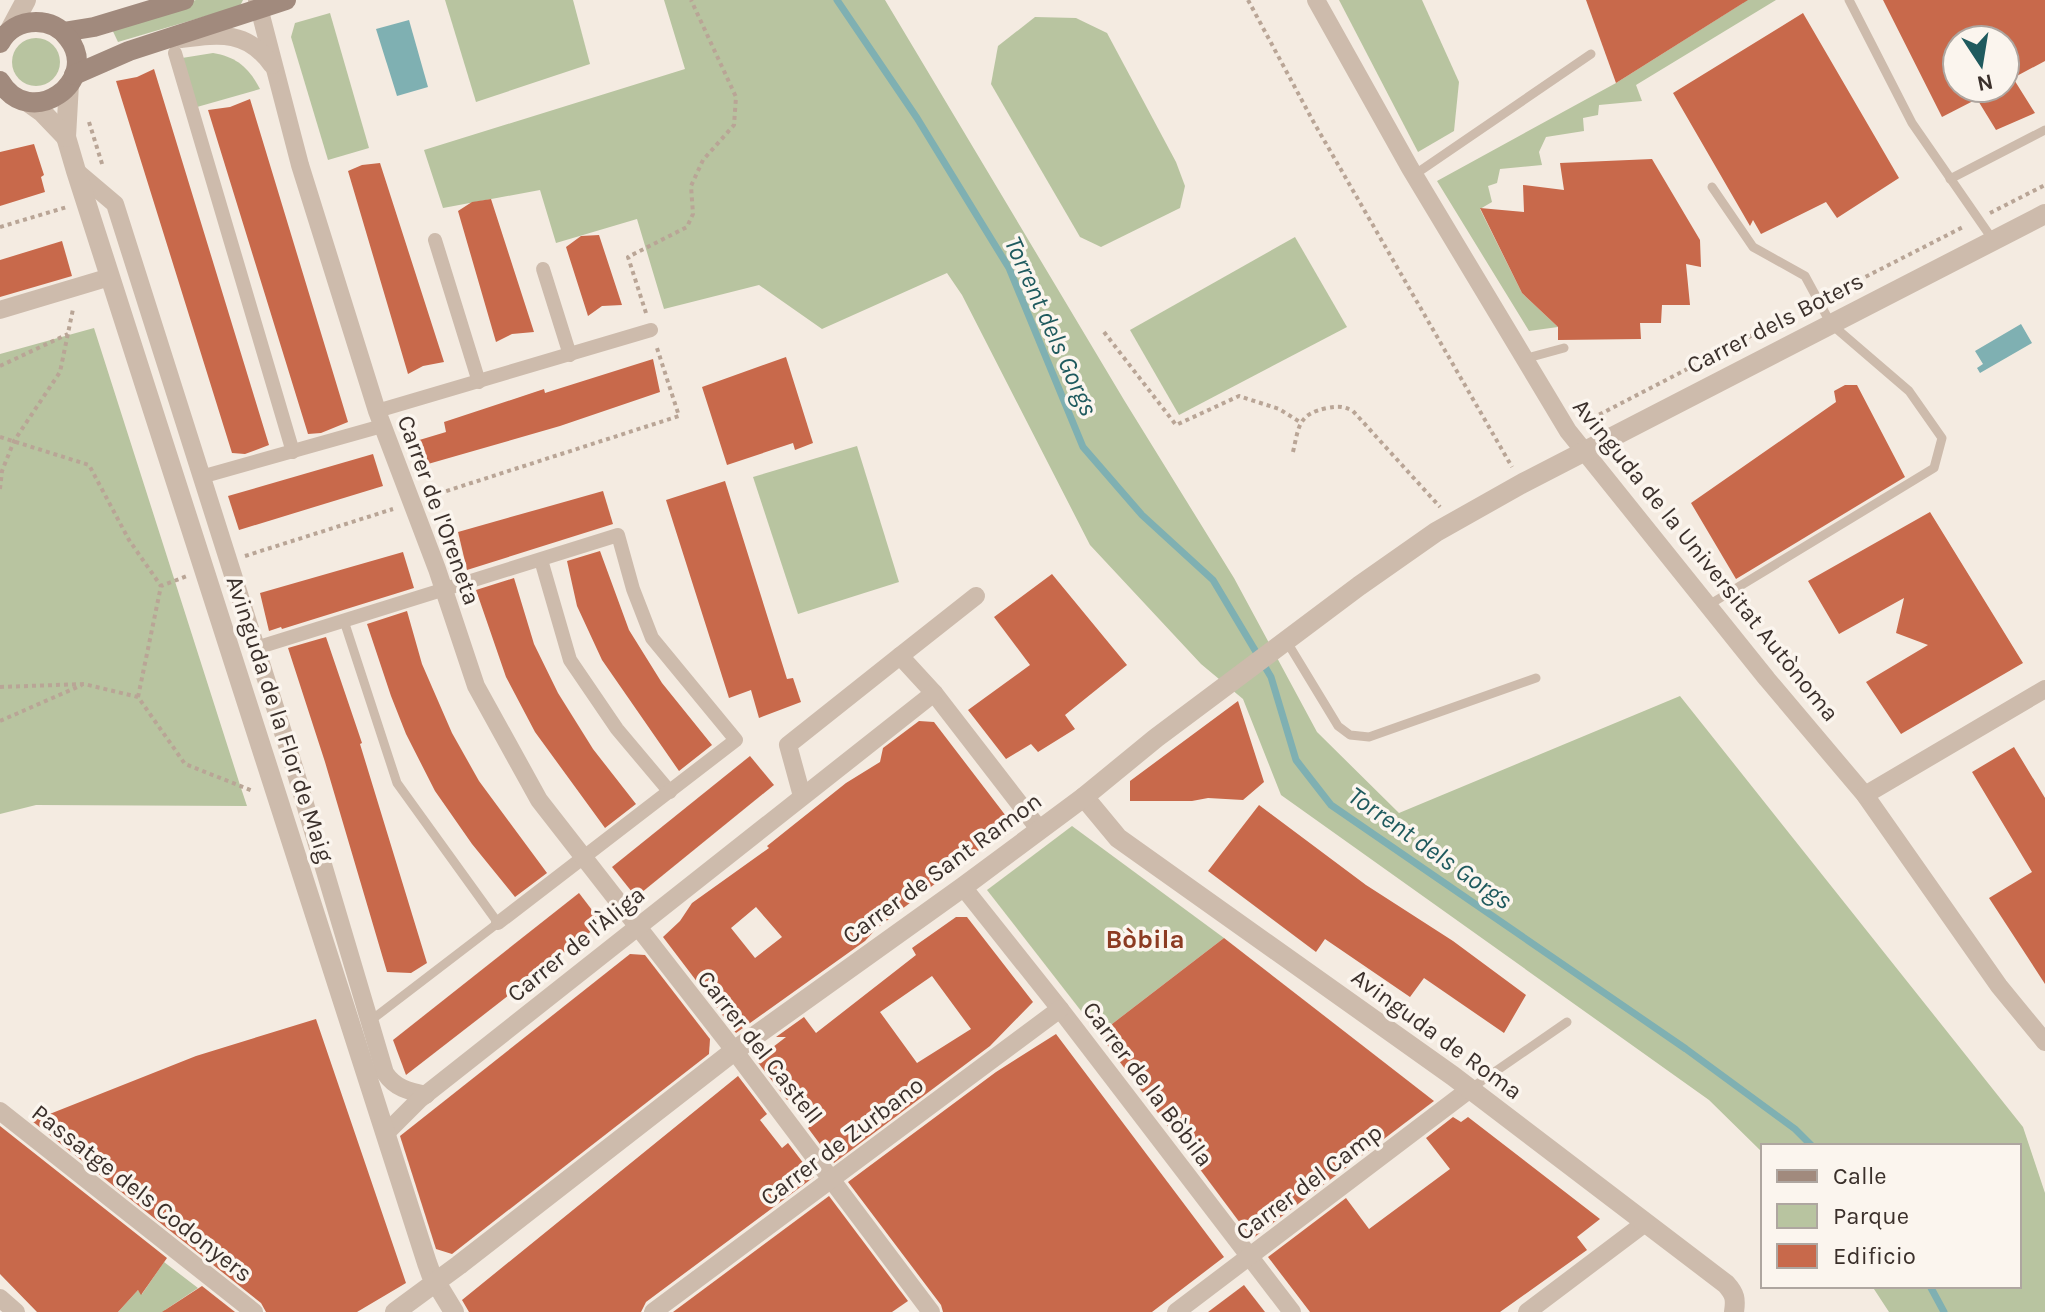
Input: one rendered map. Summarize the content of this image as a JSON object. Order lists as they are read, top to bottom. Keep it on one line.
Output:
{"streets":{"street":["Carrer dels Boters","Carrer de l'Oreneta","Avinguda de la Universitat Autònoma","Avinguda de la Flor de Maig","Carrer de Sant Ramon","Carrer de l'Àliga","Avinguda de Roma","Carrer del Castell","Carrer de la Bòbila","Carrer de Zurbano","Carrer del Camp","Passatge dels Codonyers"]},"crossings":[["Carrer dels Boters","Avinguda de la Universitat Autònoma"],["Carrer dels Boters","Carrer de Sant Ramon"],["Carrer de l'Oreneta","Carrer de l'Àliga"],["Carrer de l'Oreneta","Carrer del Castell"],["Avinguda de la Flor de Maig","Carrer de Sant Ramon"],["Avinguda de la Flor de Maig","Carrer de l'Àliga"],["Carrer de Sant Ramon","Avinguda de Roma"],["Carrer de Sant Ramon","Carrer del Castell"],["Carrer de Sant Ramon","Carrer de la Bòbila"],["Carrer de l'Àliga","Carrer del Castell"],["Avinguda de Roma","Carrer del Camp"],["Carrer del Castell","Carrer de Zurbano"],["Carrer de la Bòbila","Carrer de Zurbano"],["Carrer de la Bòbila","Carrer del Camp"]],"districts":["Bòbila"],"water":["Torrent dels Gorgs"],"legend":["Calle","Parque","Edificio"],"north":"bottom"}
